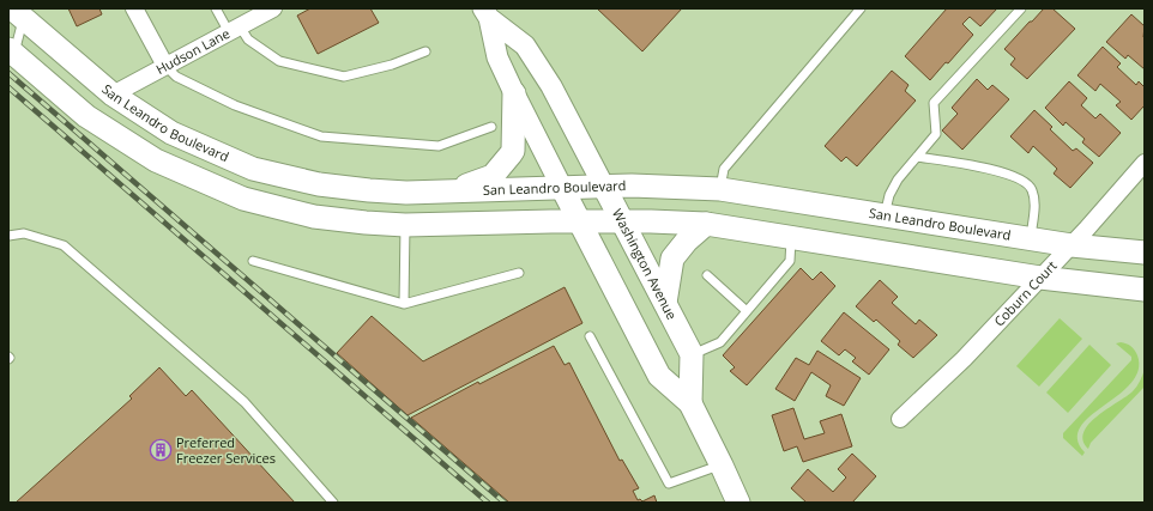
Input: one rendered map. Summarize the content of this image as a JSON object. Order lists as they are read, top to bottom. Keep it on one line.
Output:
{"streets":{"main road":["San Leandro Boulevard","Washington Avenue"],"street":["Hudson Lane","Coburn Court"]},"crossings":[["Hudson Lane","San Leandro Boulevard"],["San Leandro Boulevard","Washington Avenue"],["San Leandro Boulevard","Coburn Court"]],"places":{"building":["Preferred Freezer Services"]}}
